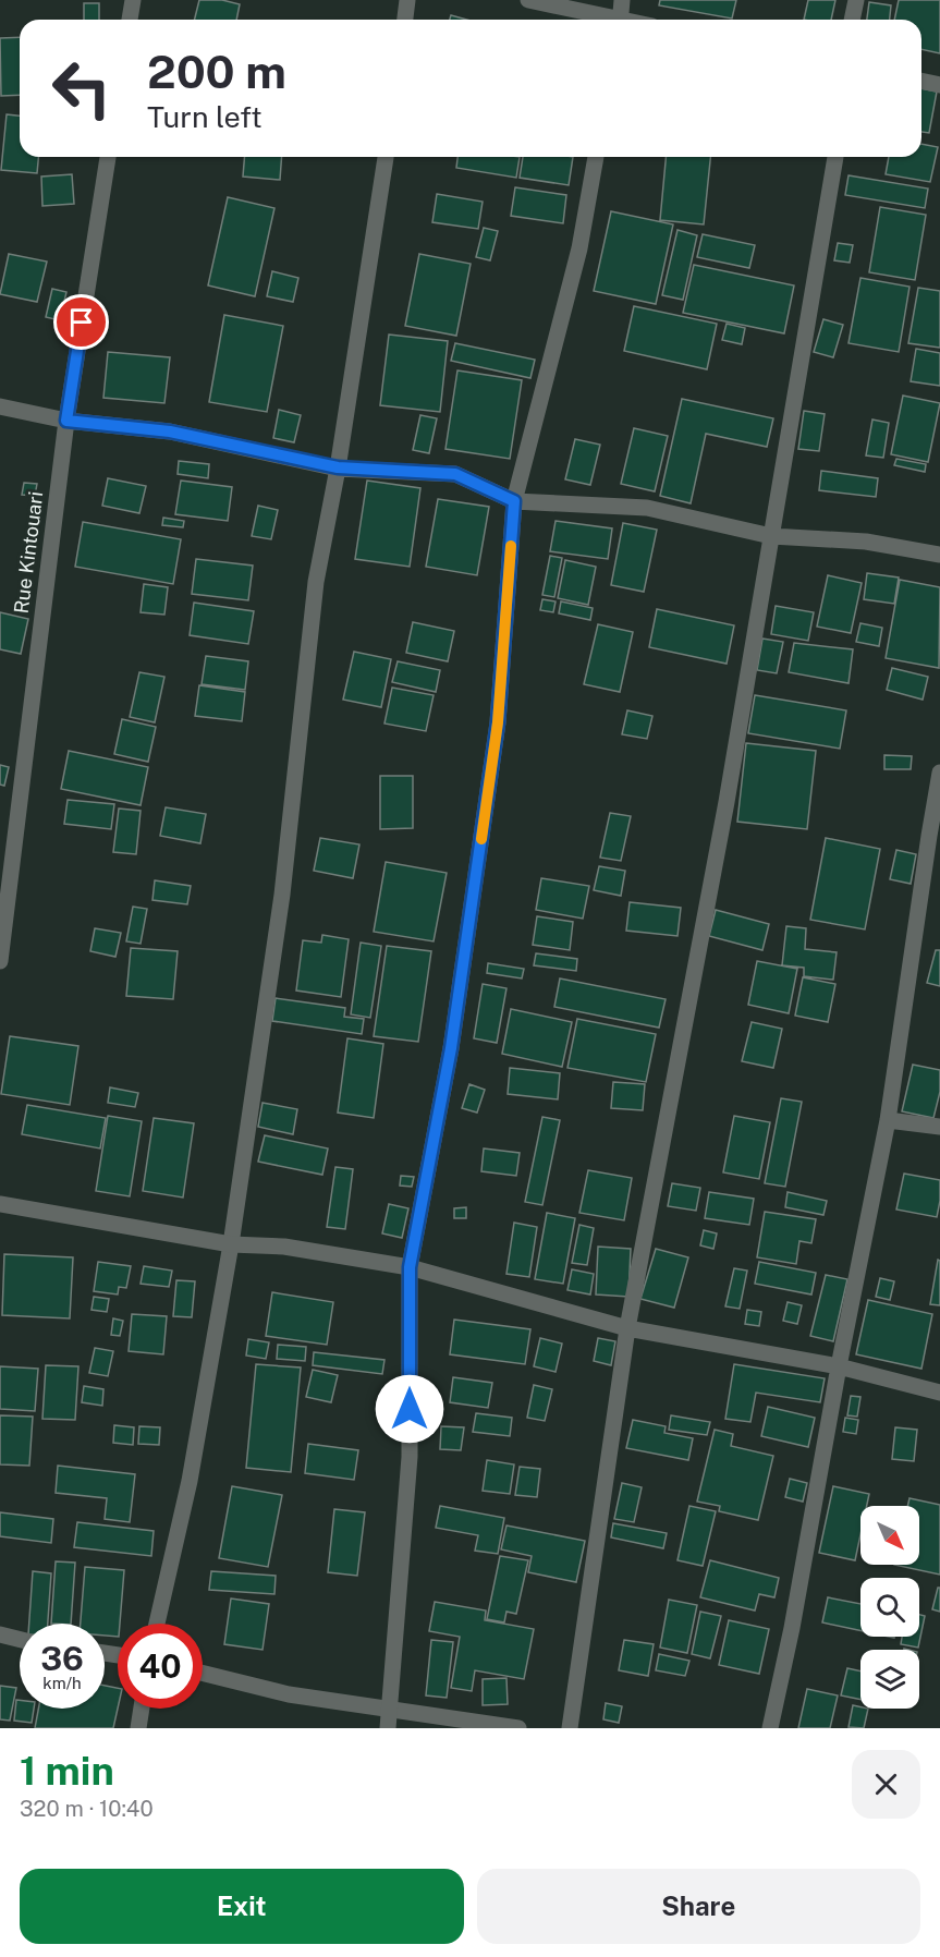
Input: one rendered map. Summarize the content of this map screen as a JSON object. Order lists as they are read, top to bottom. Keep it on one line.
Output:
{"streets":{"street":["Rue Kintouari"]},"north":"bottom right","page":{"turn":["200 m","Turn left"],"speed":"36 km/h","limit":"40","heading":["1 min","320 m · 10:40"],"buttons":["Exit","Share"]}}
